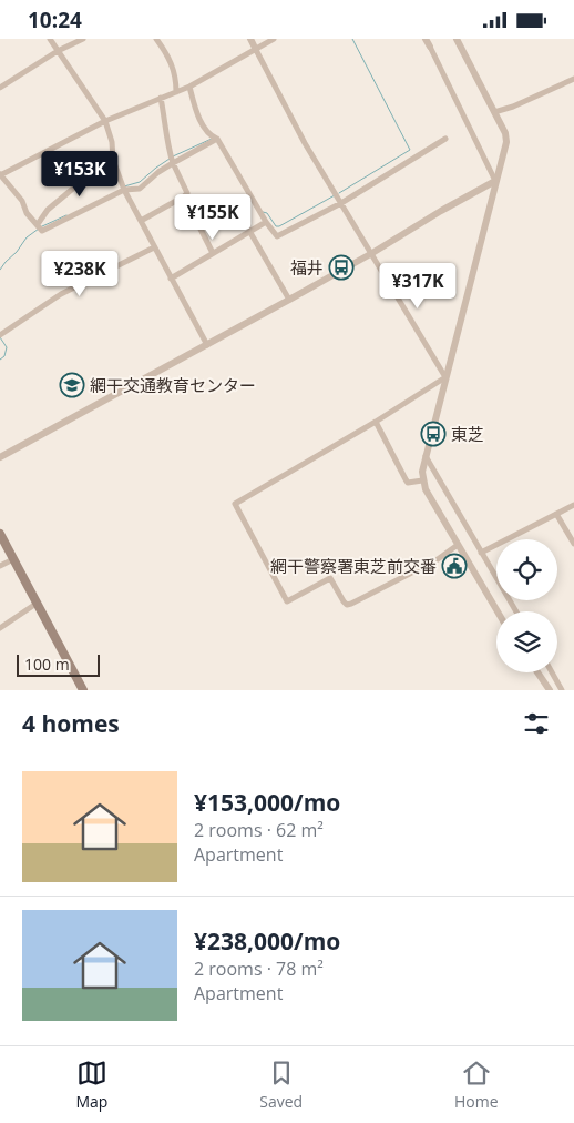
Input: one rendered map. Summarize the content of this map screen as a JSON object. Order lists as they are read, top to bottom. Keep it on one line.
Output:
{"places":{"bus stop":["福井","東芝"],"school or university":["網干交通教育センター"],"public building":["網干警察署東芝前交番"]},"scale_bar":"100 m","page":{"status":"10:24","price":["¥153K","¥155K","¥238K","¥317K"],"scale":"100 m","heading":"4 homes","list":[{"name":"¥153,000/mo","note":"2 rooms · 62 m² · Apartment"},{"name":"¥238,000/mo","note":"2 rooms · 78 m² · Apartment"}],"tabs":["Map","Saved","Home"]}}
